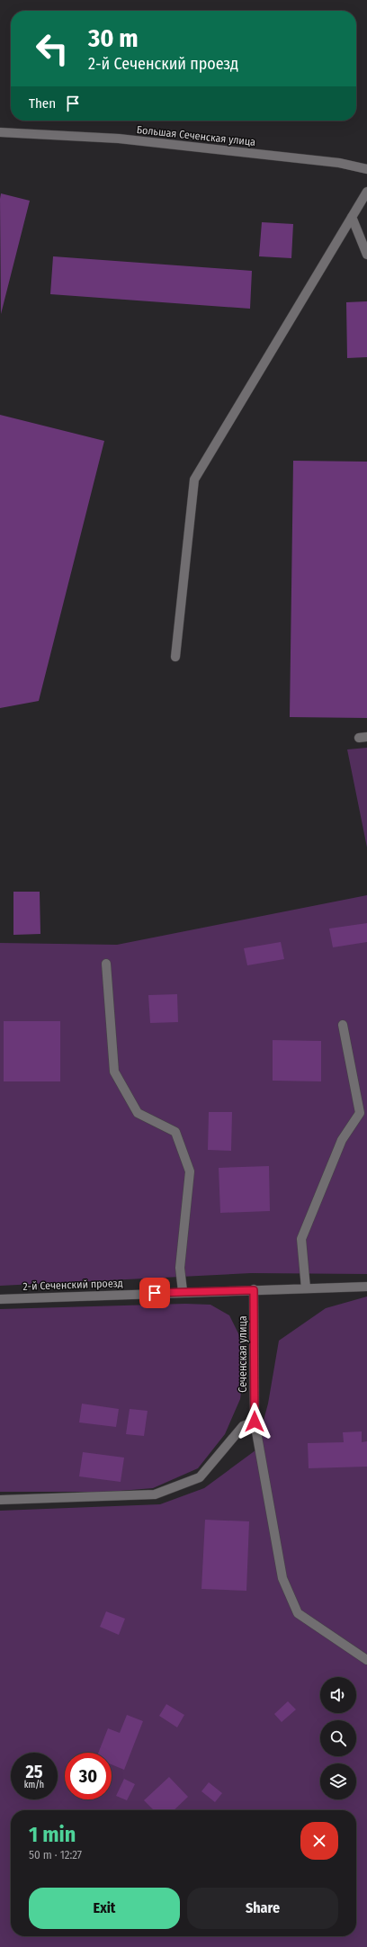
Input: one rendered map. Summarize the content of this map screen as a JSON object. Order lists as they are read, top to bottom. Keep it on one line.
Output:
{"streets":{"street":["Большая Сеченская улица","2-й Сеченский проезд","Сеченская улица"]},"crossings":[["2-й Сеченский проезд","Сеченская улица"]],"page":{"turn":["30 m","2-й Сеченский проезд"],"then":"Then","speed":"25 km/h","limit":"30","heading":["1 min","50 m · 12:27"],"buttons":["Exit","Share"]}}
